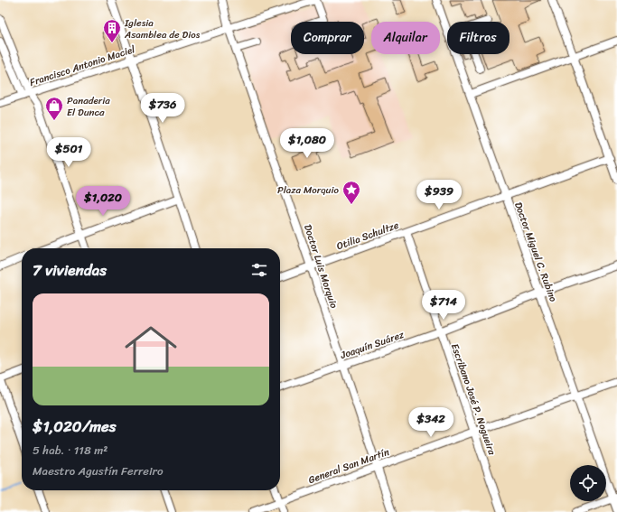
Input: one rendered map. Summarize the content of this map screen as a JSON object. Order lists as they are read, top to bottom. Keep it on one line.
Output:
{"streets":{"street":["Francisco Antonio Maciel","Otilia Schultze","Doctor Miguel C. Rubino","Doctor Luis Morquio","Joaquín Suárez","Escribano José P. Nogueira","General San Martín"]},"crossings":[["Francisco Antonio Maciel","Doctor Luis Morquio"],["Otilia Schultze","Doctor Miguel C. Rubino"],["Otilia Schultze","Doctor Luis Morquio"],["Otilia Schultze","Escribano José P. Nogueira"],["Doctor Miguel C. Rubino","Joaquín Suárez"],["Doctor Miguel C. Rubino","General San Martín"],["Doctor Luis Morquio","Joaquín Suárez"],["Doctor Luis Morquio","General San Martín"],["Joaquín Suárez","Escribano José P. Nogueira"],["Escribano José P. Nogueira","General San Martín"]],"places":{"building":["Iglesia Asamblea de Dios"],"shop":["Panaderia El Dunca"],"place":["Plaza Morquio"]},"page":{"chip":["Comprar","Alquilar","Filtros"],"price":["$736","$1,080","$501","$939","$1,020","$714","$342"],"heading":"7 viviendas","list":[{"name":"$1,020/mes","note":"5 hab. · 118 m² · Maestro Agustín Ferreiro"}]}}
